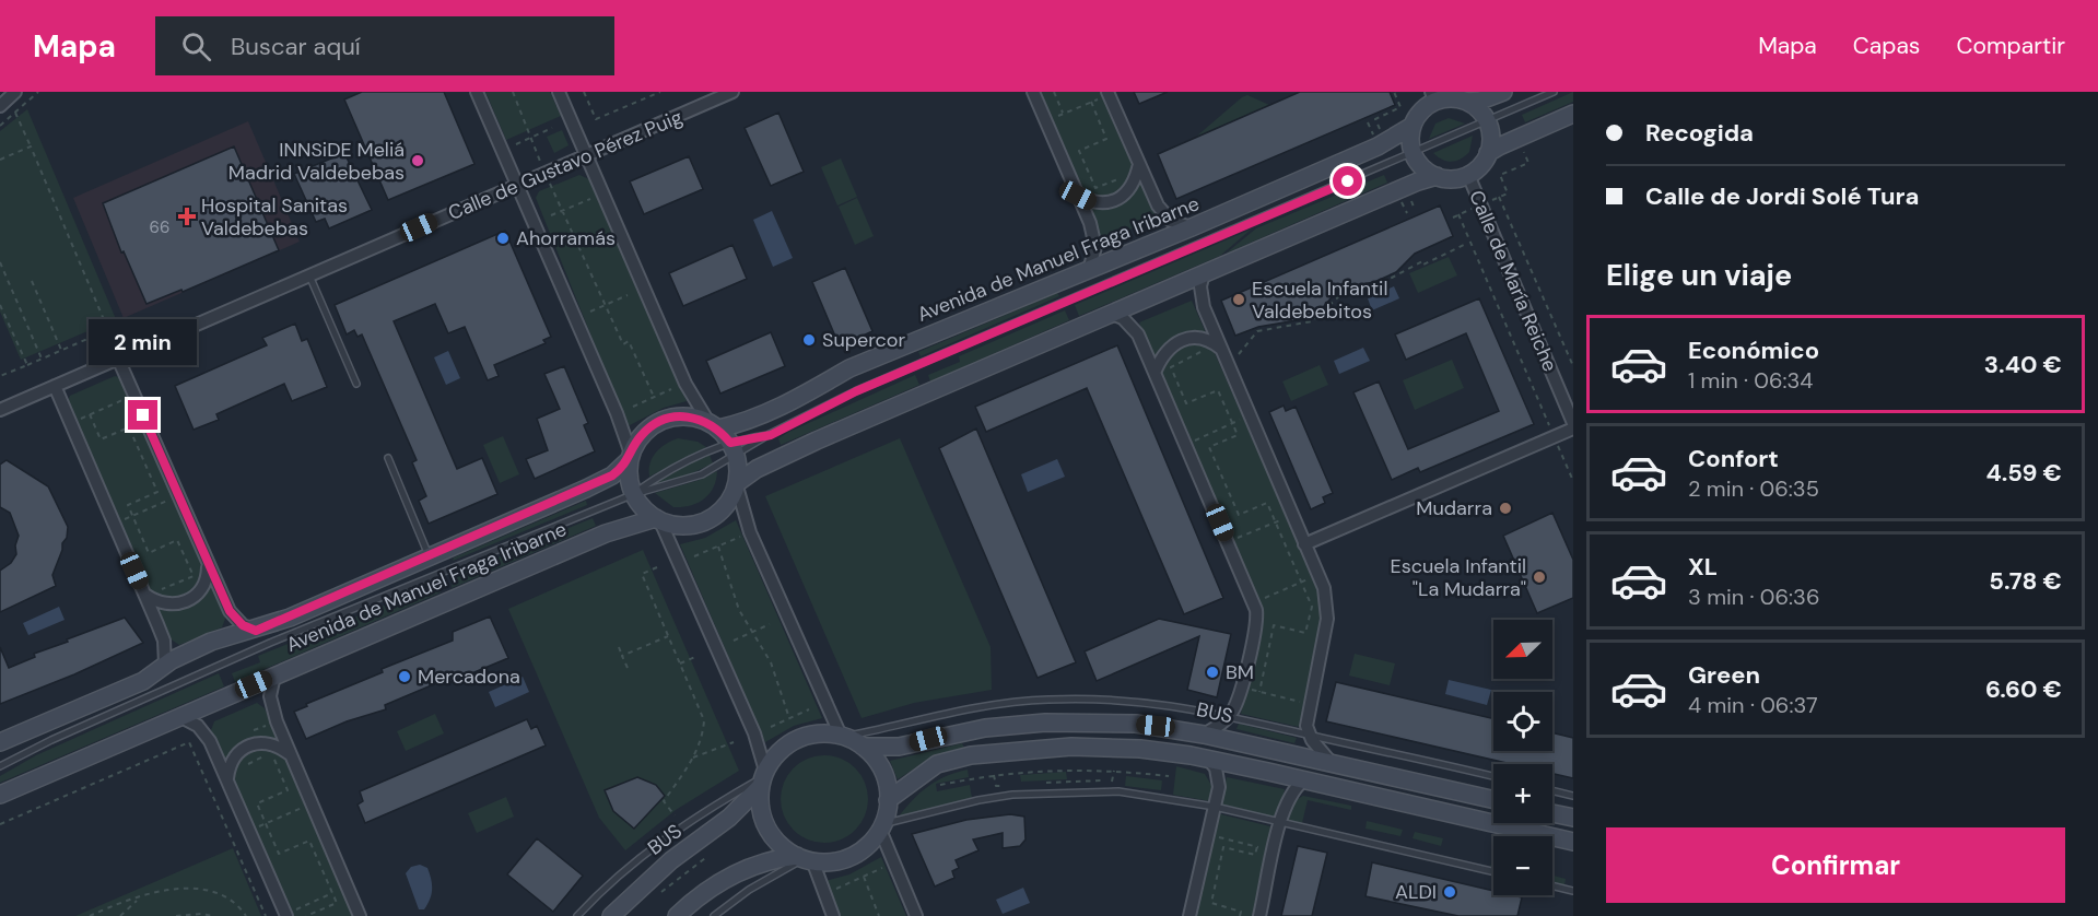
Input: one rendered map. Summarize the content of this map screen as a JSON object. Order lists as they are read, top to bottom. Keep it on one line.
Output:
{"streets":{"street":["Calle de Gustavo Pérez Puig","Avenida de Manuel Fraga Iribarne","Calle de María Reiche"],"lane":["BUS"]},"places":{"other":["INNSiDE Meliá Madrid Valdebebas","Ahorramás","Escuela Infantil Valdebebitos","Supercor","Mudarra","Escuela Infantil \"La Mudarra\"","BM","Mercadona","ALDI"],"health":["Hospital Sanitas Valdebebas"]},"house_numbers":["66"],"north":"bottom left","page":{"header":"Mapa","search":"Buscar aquí","nav":["Mapa","Capas","Compartir"],"banner":["Recogida","Calle de Jordi Solé Tura"],"heading":"Elige un viaje","list":[{"name":"Económico","note":"1 min · 06:34","value":"3.40 €"},{"name":"Confort","note":"2 min · 06:35","value":"4.59 €"},{"name":"XL","note":"3 min · 06:36","value":"5.78 €"},{"name":"Green","note":"4 min · 06:37","value":"6.60 €"}],"bubble":"2 min","map_buttons":["+","−"],"buttons":"Confirmar"}}
